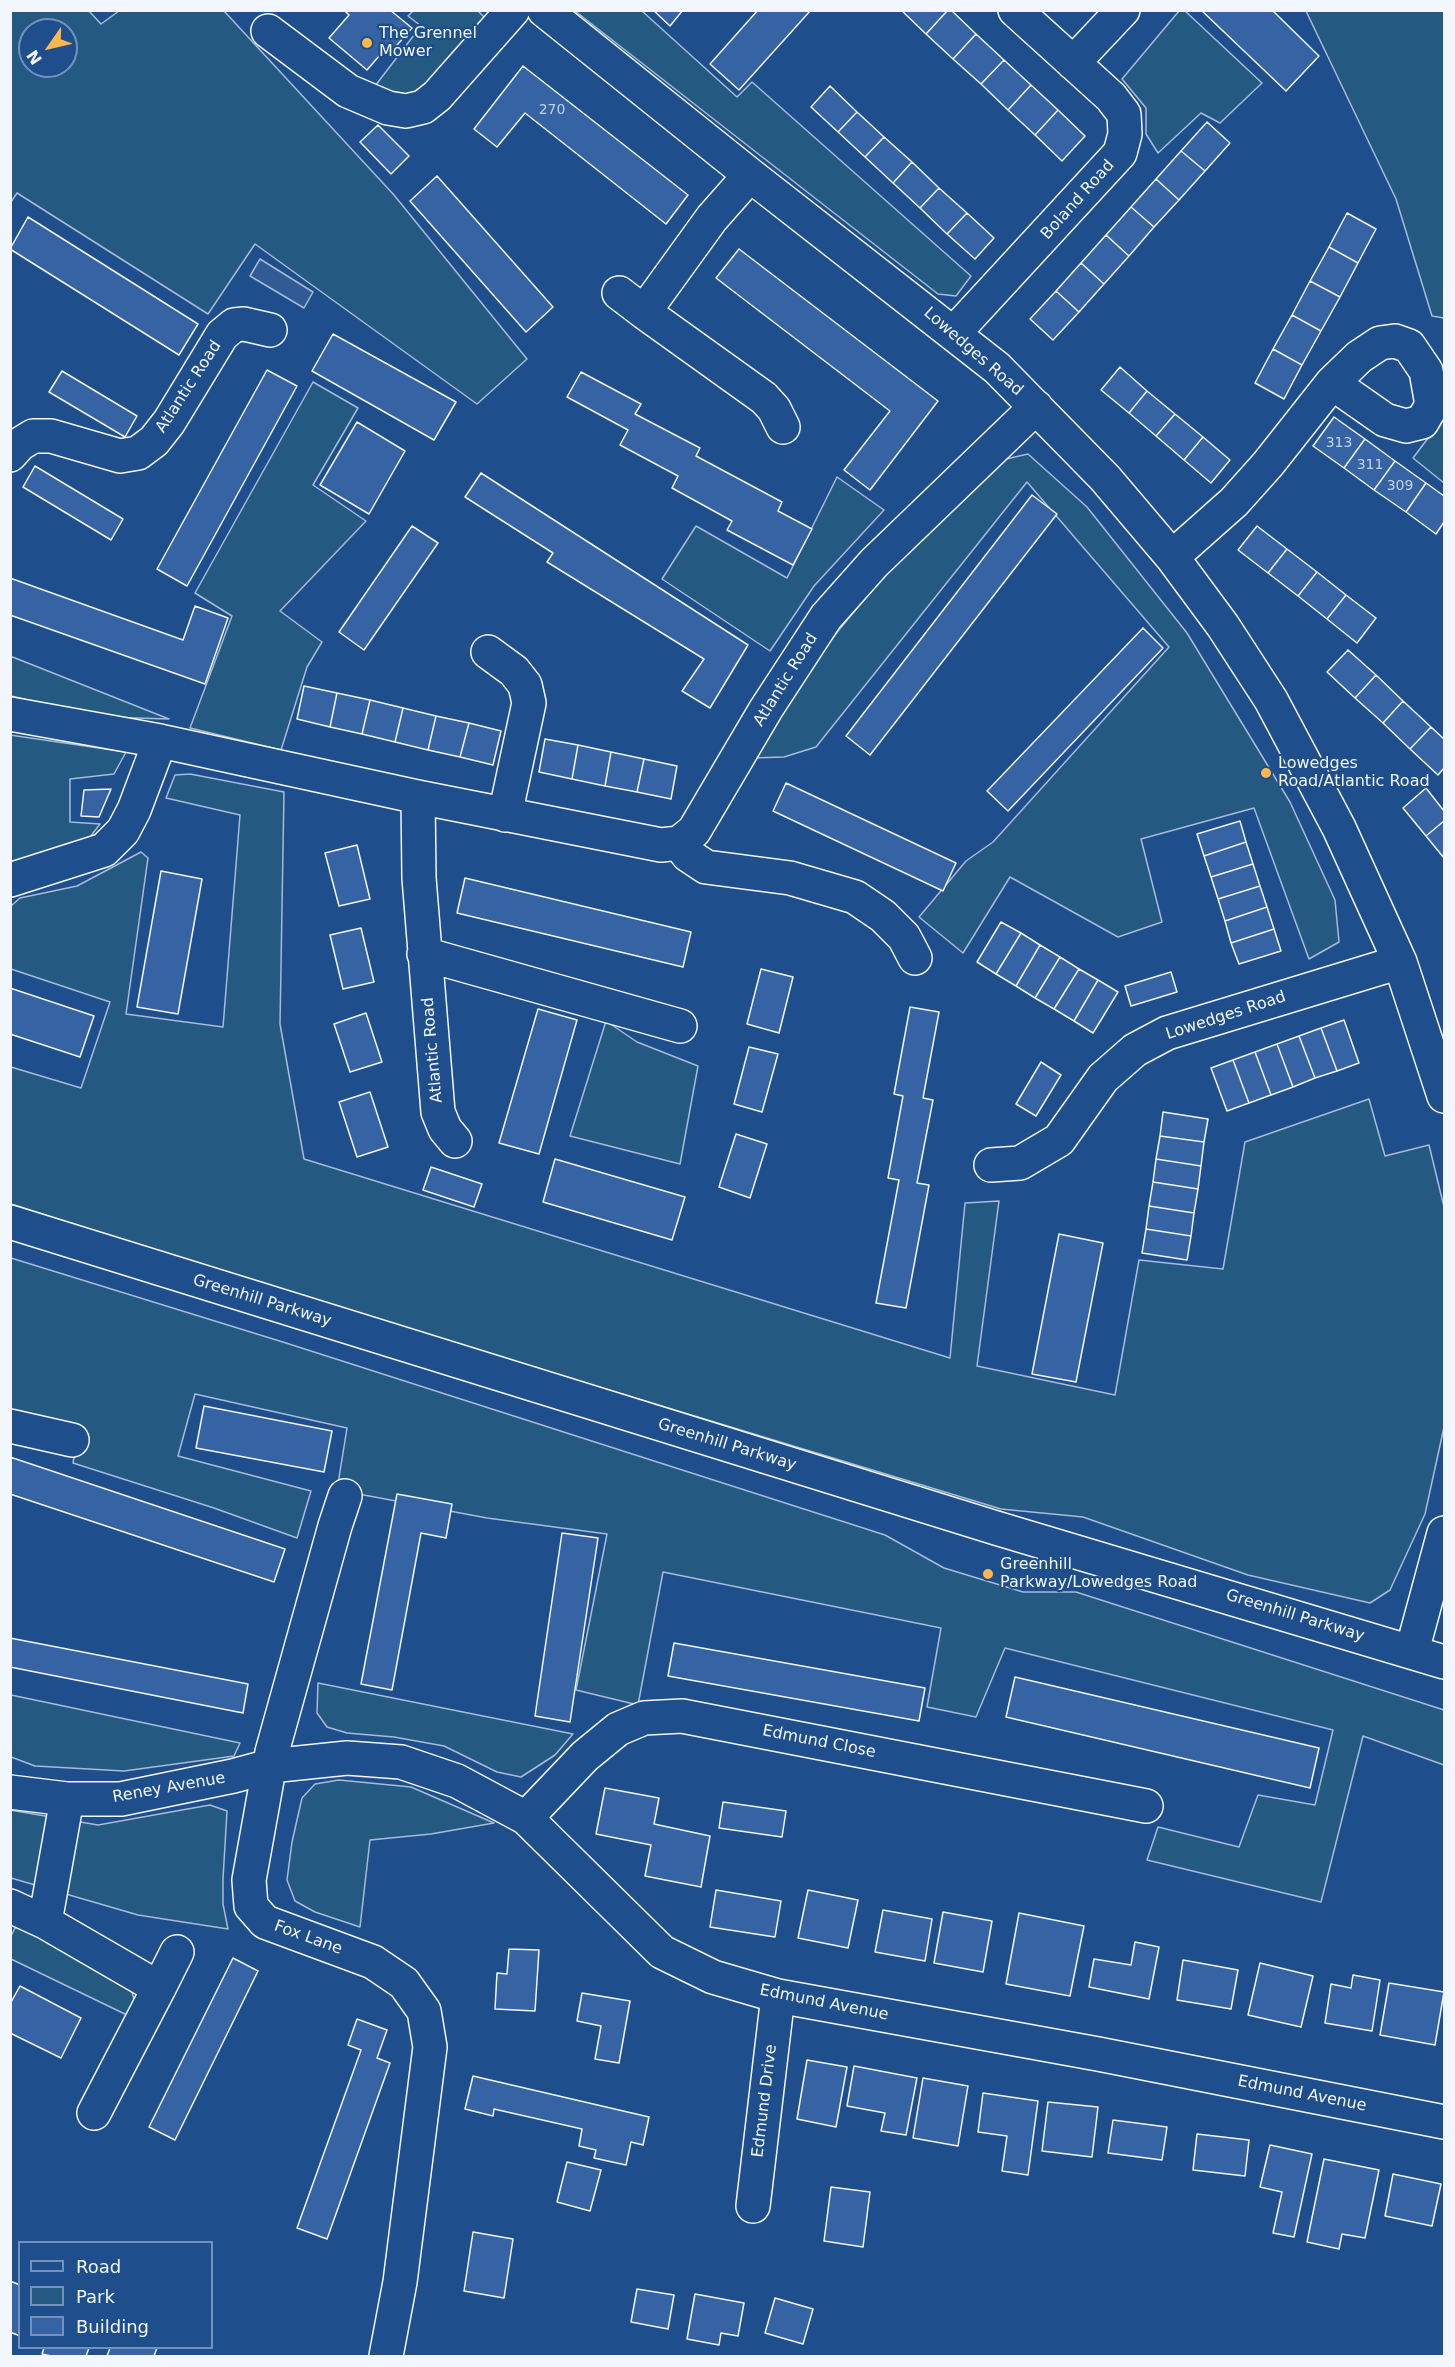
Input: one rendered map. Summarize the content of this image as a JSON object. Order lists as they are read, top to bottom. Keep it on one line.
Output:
{"streets":{"street":["Boland Road","Lowedges Road","Atlantic Road","Greenhill Parkway","Edmund Close","Reney Avenue","Fox Lane","Edmund Avenue","Edmund Drive"]},"crossings":[["Boland Road","Lowedges Road"],["Lowedges Road","Atlantic Road"],["Edmund Close","Edmund Avenue"],["Reney Avenue","Fox Lane"],["Reney Avenue","Edmund Avenue"],["Fox Lane","Edmund Avenue"],["Edmund Avenue","Edmund Drive"]],"places":["The Grennel Mower","Lowedges Road/Atlantic Road","Greenhill Parkway/Lowedges Road"],"house_numbers":["270","313","311","309"],"legend":["Road","Park","Building"],"north":"bottom left"}
